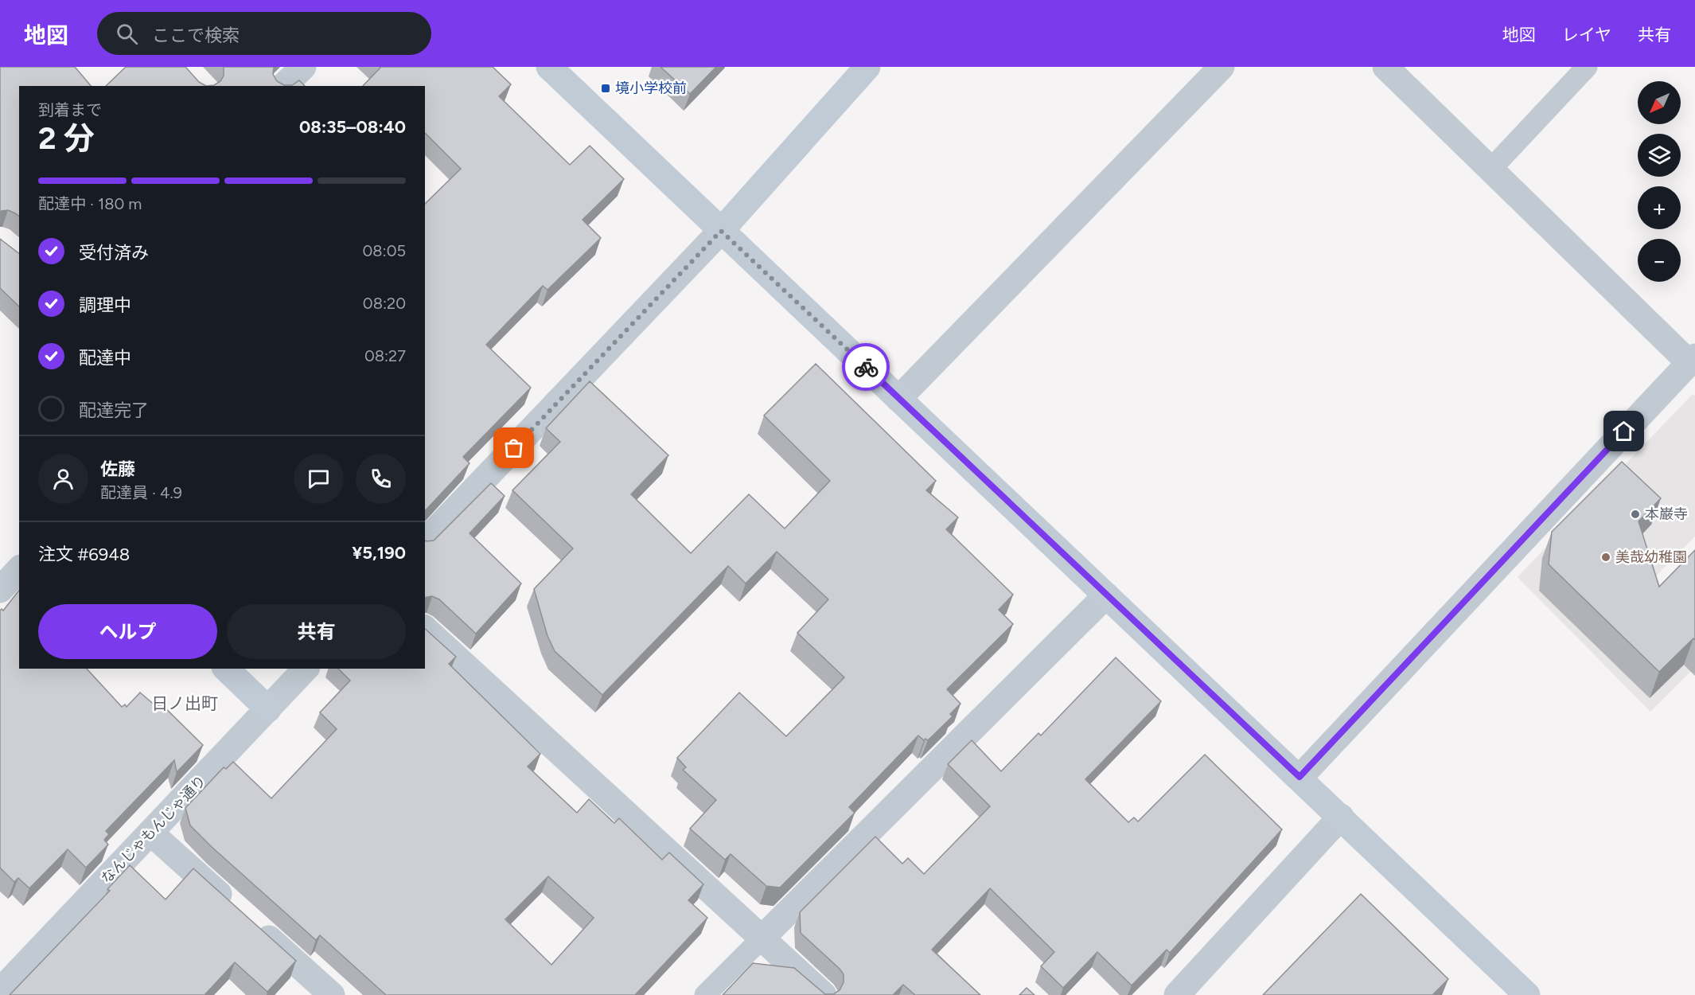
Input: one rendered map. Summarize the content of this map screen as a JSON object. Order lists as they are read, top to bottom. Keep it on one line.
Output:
{"streets":{"street":["なんじゃもんじゃ通り"]},"districts":["日ノ出町"],"places":{"transit":["境小学校前"],"other":["本巌寺","美哉幼稚園"]},"north":"bottom left","page":{"header":"地図","search":"ここで検索","nav":["地図","レイヤ","共有"],"map_buttons":["+","−"],"heading":["2 分","到着まで","08:35–08:40"],"panel":["佐藤","配達員 · 4.9","注文 #6948","¥5,190"],"bar":"配達中 · 180 m","list":[["受付済み","08:05"],["調理中","08:20"],["配達中","08:27"],"配達完了"],"buttons":["ヘルプ","共有"]}}
